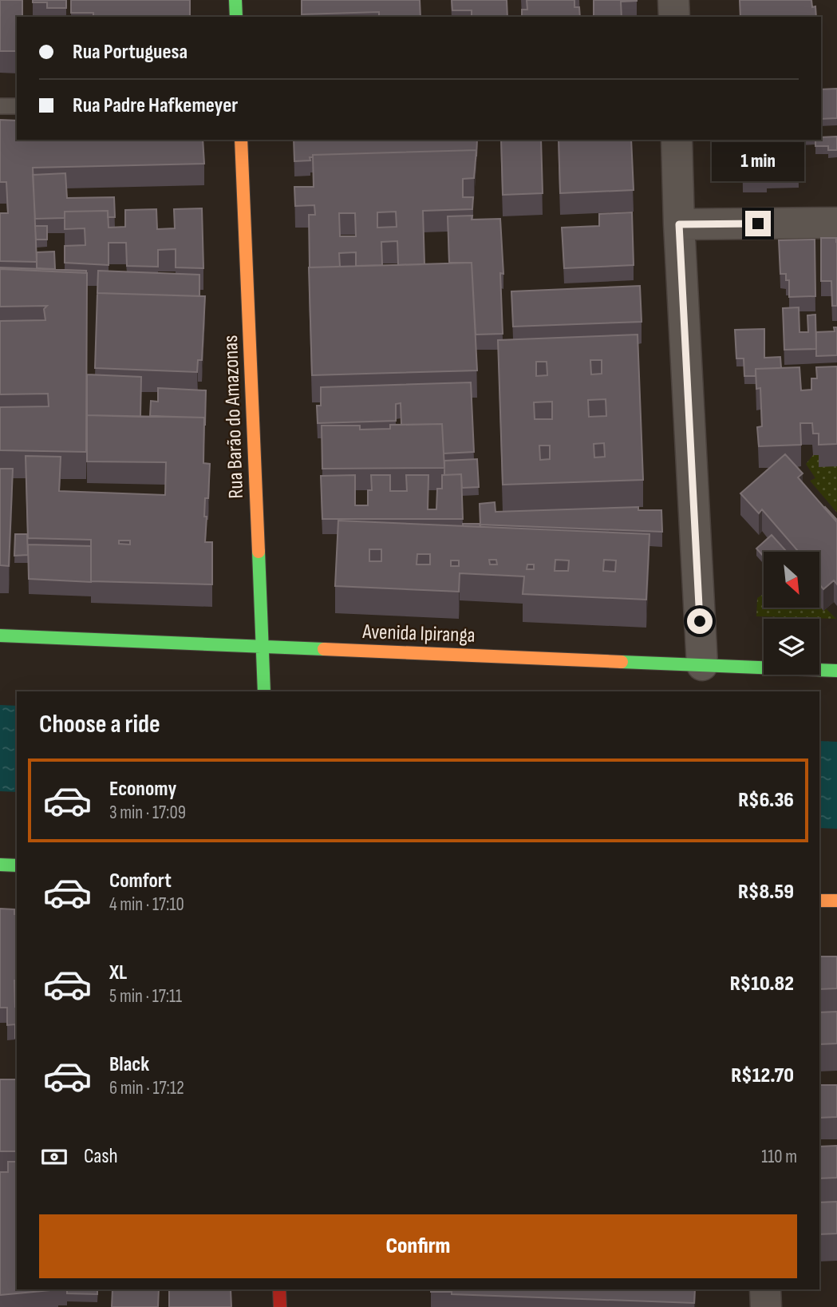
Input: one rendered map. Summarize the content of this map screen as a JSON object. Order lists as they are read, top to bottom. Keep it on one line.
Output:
{"streets":{"main road":["Rua Barão do Amazonas","Avenida Ipiranga"]},"crossings":[["Rua Barão do Amazonas","Avenida Ipiranga"]],"north":"bottom right","page":{"banner":["Rua Portuguesa","Rua Padre Hafkemeyer"],"bubble":"1 min","heading":"Choose a ride","list":[{"name":"Economy","note":"3 min · 17:09","value":"R$6.36"},{"name":"Comfort","note":"4 min · 17:10","value":"R$8.59"},{"name":"XL","note":"5 min · 17:11","value":"R$10.82"},{"name":"Black","note":"6 min · 17:12","value":"R$12.70"}],"pay":["Cash","110 m"],"buttons":"Confirm"}}
